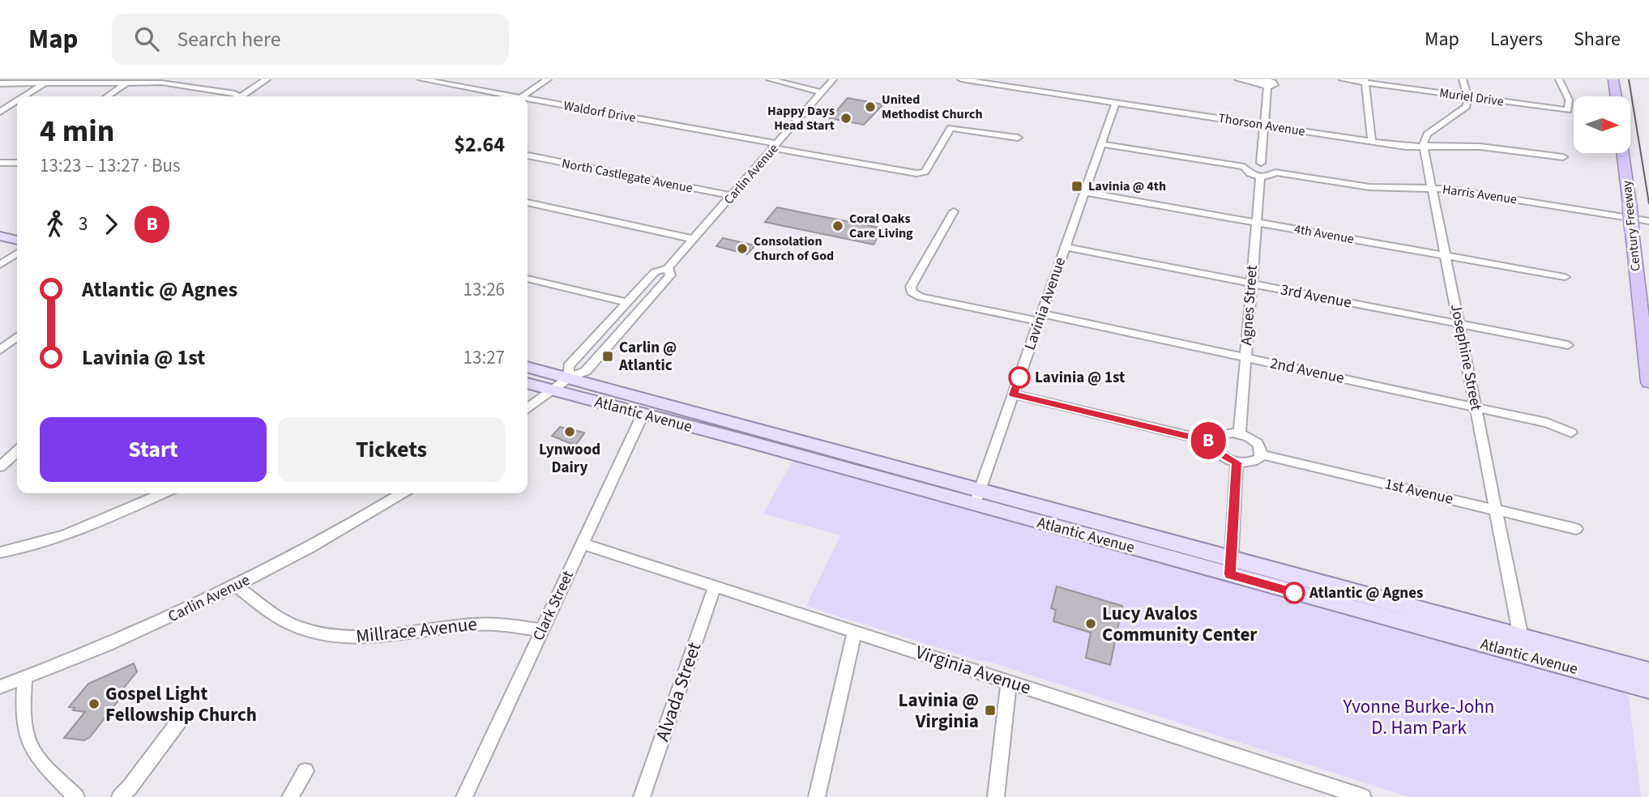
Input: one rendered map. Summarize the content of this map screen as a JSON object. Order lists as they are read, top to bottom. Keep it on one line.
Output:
{"streets":{"highway":["Century Freeway"],"main road":["Atlantic Avenue"],"street":["Muriel Drive","Waldorf Drive","Thorson Avenue","Carlin Avenue","North Castlegate Avenue","Harris Avenue","4th Avenue","3rd Avenue","Lavinia Avenue","Agnes Street","Josephine Street","2nd Avenue","1st Avenue","Clark Street","Millrace Avenue","Virginia Avenue","Alvada Street"]},"crossings":[["Waldorf Drive","Carlin Avenue"],["Thorson Avenue","Lavinia Avenue"],["Thorson Avenue","Josephine Street"],["Carlin Avenue","North Castlegate Avenue"],["Carlin Avenue","Atlantic Avenue"],["Carlin Avenue","Millrace Avenue"],["Harris Avenue","Josephine Street"],["4th Avenue","Lavinia Avenue"],["4th Avenue","Agnes Street"],["4th Avenue","Josephine Street"],["3rd Avenue","Lavinia Avenue"],["3rd Avenue","Agnes Street"],["3rd Avenue","Josephine Street"],["Lavinia Avenue","2nd Avenue"],["Lavinia Avenue","Atlantic Avenue"],["Agnes Street","2nd Avenue"],["Josephine Street","2nd Avenue"],["Josephine Street","Atlantic Avenue"],["Josephine Street","1st Avenue"],["Atlantic Avenue","Clark Street"],["Clark Street","Millrace Avenue"],["Clark Street","Virginia Avenue"],["Virginia Avenue","Alvada Street"]],"parks":["Yvonne Burke-John D. Ham Park"],"places":{"other":["United Methodist Church","Happy Days Head Start","Coral Oaks Care Living","Consolation Church of God","Lavinia @ 1st","Lynwood Dairy","Atlantic @ Agnes","Lucy Avalos Community Center","Gospel Light Fellowship Church"],"transit":["Lavinia @ 4th","Carlin @ Atlantic","Lavinia @ Virginia"]},"lines":["bus line B"],"north":"right","page":{"header":"Map","search":"Search here","nav":["Map","Layers","Share"],"on_map":"B","heading":["4 min","13:23 – 13:27 · Bus","$2.64"],"legs":["3","B"],"list":[{"name":"Atlantic @ Agnes","value":"13:26"},{"name":"Lavinia @ 1st","value":"13:27"}],"buttons":["Start","Tickets"]}}
